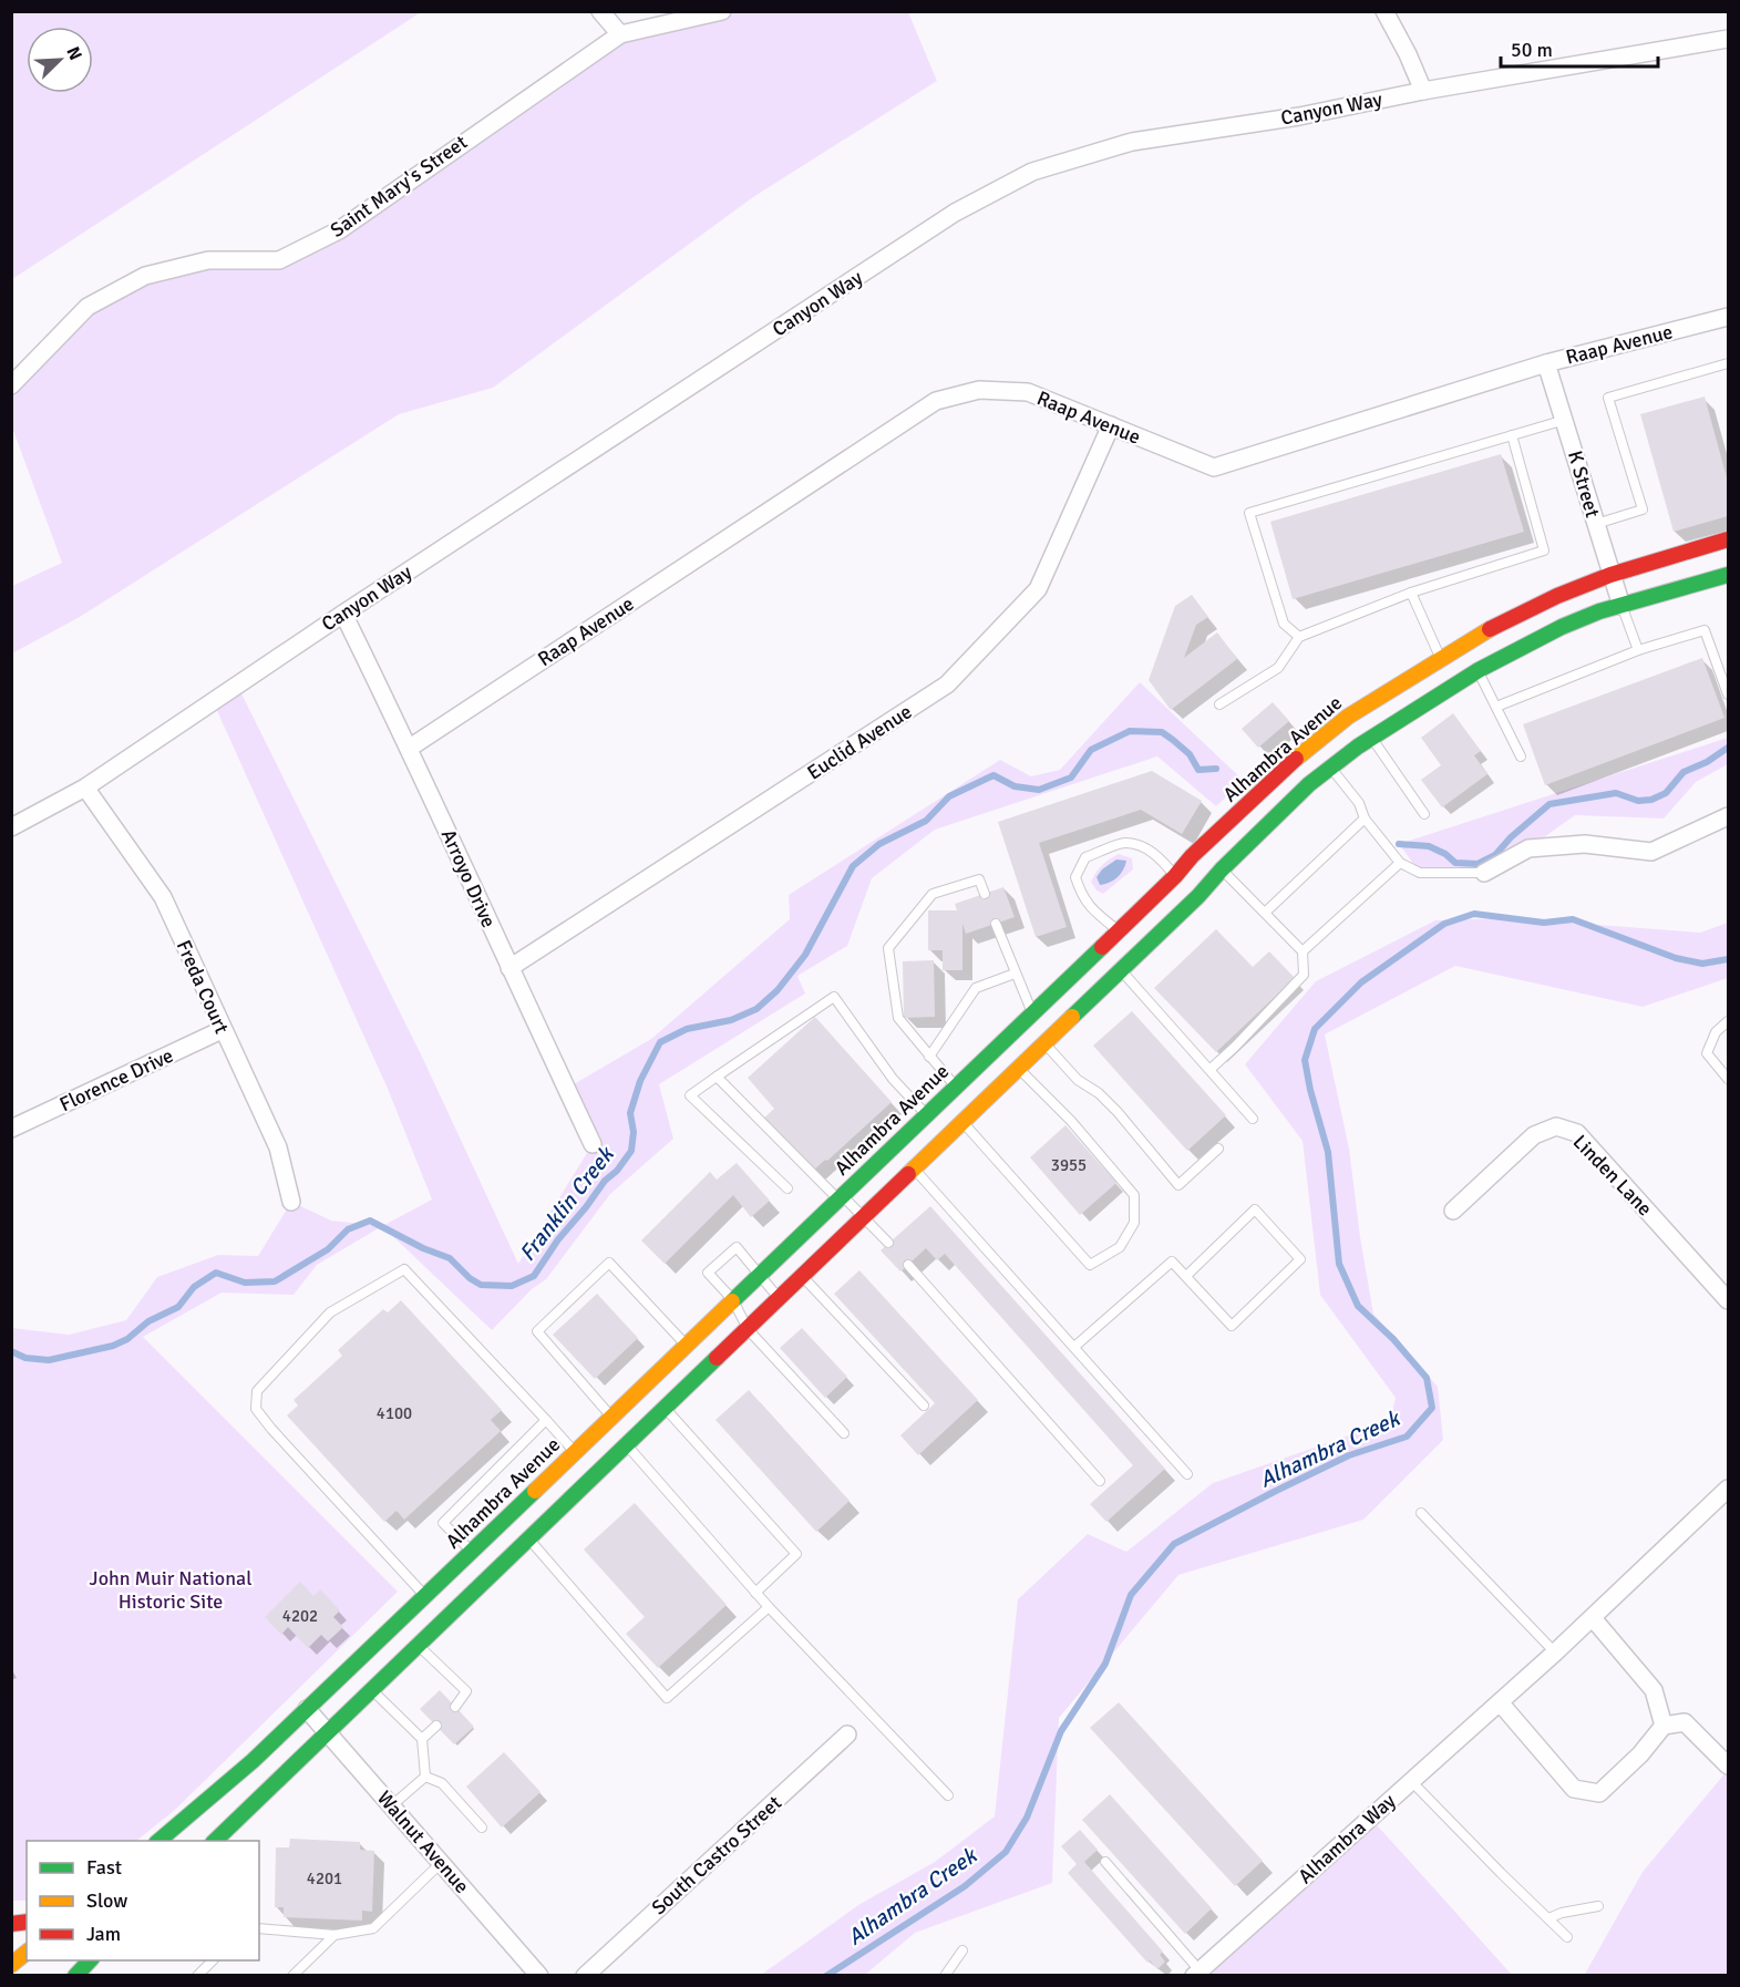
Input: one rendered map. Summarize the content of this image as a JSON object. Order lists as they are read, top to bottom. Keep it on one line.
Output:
{"streets":{"main road":["Alhambra Avenue"],"street":["Canyon Way","Saint Mary's Street","Raap Avenue","K Street","Euclid Avenue","Arroyo Drive","Freda Court","Florence Drive","Linden Lane","Alhambra Way","Walnut Avenue","South Castro Street"]},"crossings":[["Canyon Way","Arroyo Drive"],["Canyon Way","Freda Court"],["Raap Avenue","K Street"],["Raap Avenue","Euclid Avenue"],["Raap Avenue","Arroyo Drive"],["K Street","Alhambra Avenue"],["Euclid Avenue","Arroyo Drive"],["Alhambra Avenue","Walnut Avenue"],["Freda Court","Florence Drive"]],"water":["Franklin Creek","Alhambra Creek"],"parks":["John Muir National Historic Site"],"house_numbers":["3955","4100","4202","4201"],"legend":["Fast","Slow","Jam"],"scale_bar":"50 m","north":"top right"}
